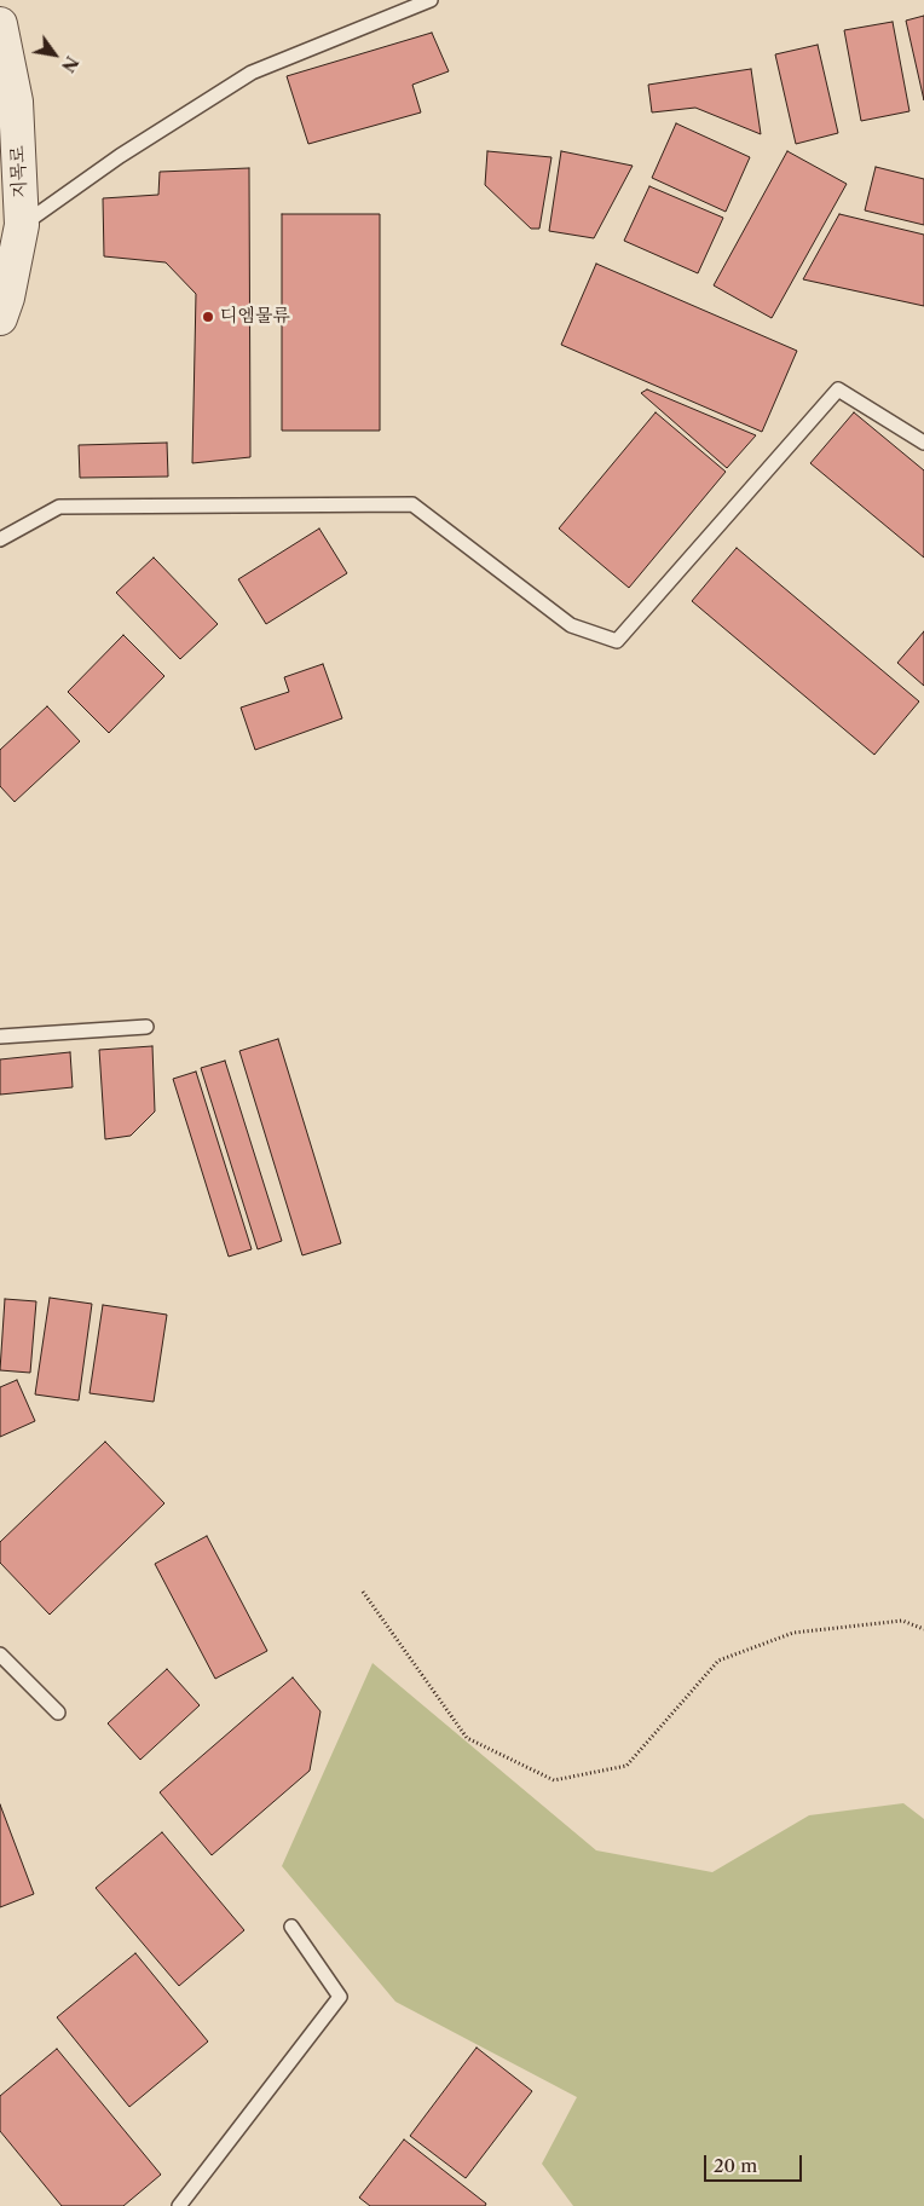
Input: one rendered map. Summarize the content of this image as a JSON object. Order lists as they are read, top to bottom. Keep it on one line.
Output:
{"streets":{"street":["지목로"]},"places":["디엠물류"],"scale_bar":"20 m","north":"bottom right"}
